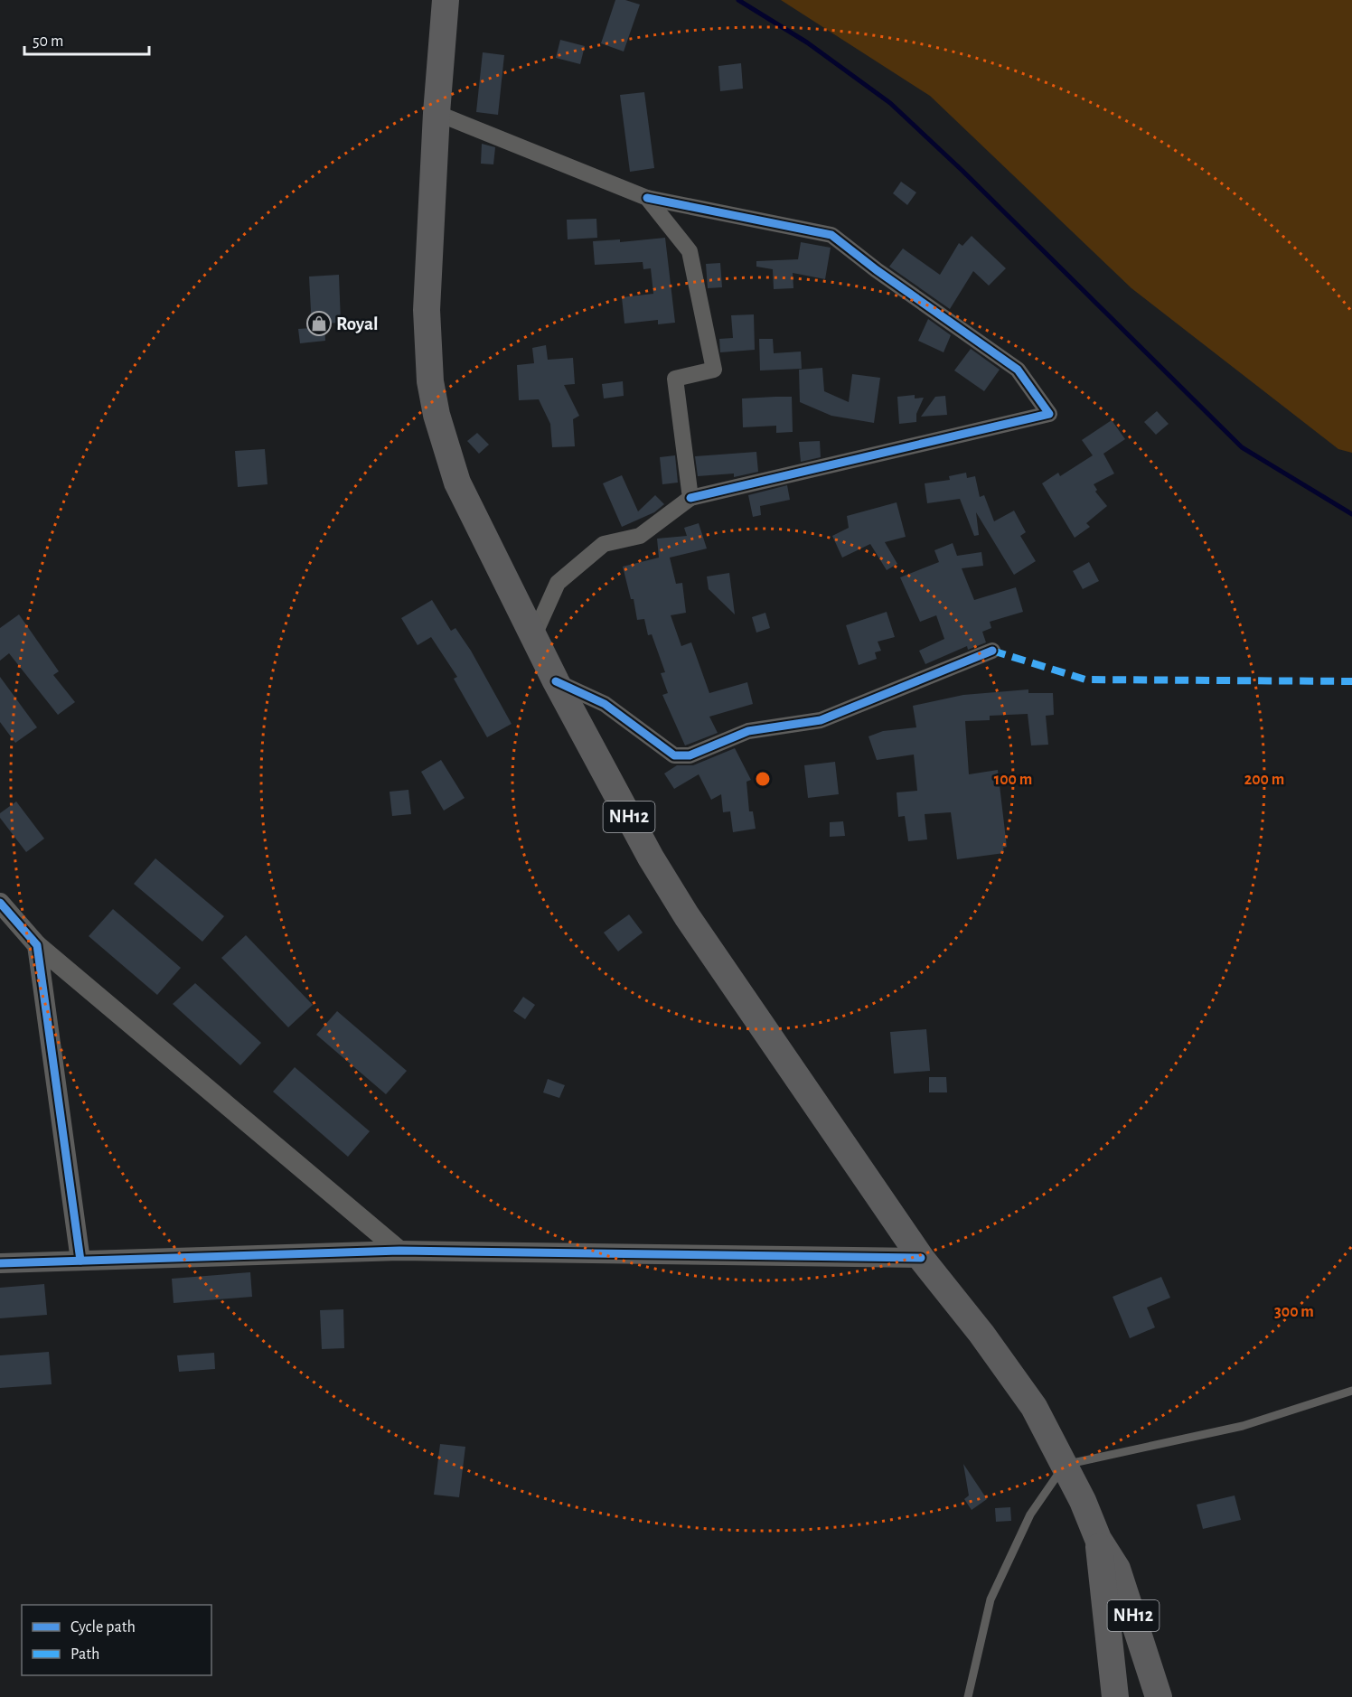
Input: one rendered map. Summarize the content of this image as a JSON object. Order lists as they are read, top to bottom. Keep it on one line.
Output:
{"streets":{"highway":["NH12"]},"places":{"shop":["Royal"]},"legend":["Cycle path","Path"],"scale_bar":"50 m","rings":["100 m","200 m","300 m"]}
